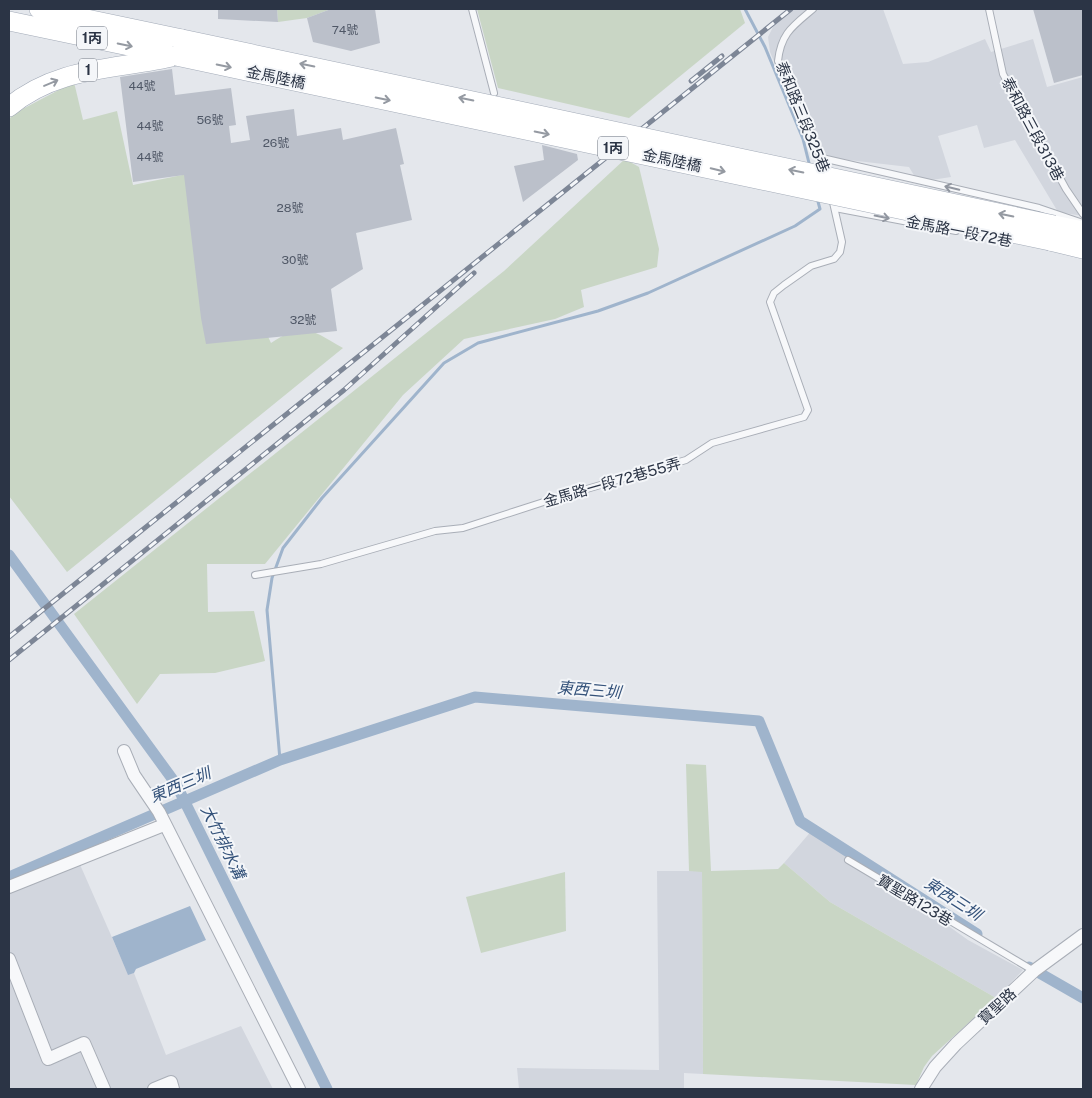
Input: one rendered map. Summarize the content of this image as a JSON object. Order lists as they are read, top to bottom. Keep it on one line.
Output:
{"streets":{"main road":["1丙","1","金馬陸橋"],"street":["寶聖路"],"lane":["泰和路三段325巷","泰和路三段313巷","金馬路一段72巷","金馬路一段72巷55弄","寶聖路123巷"]},"crossings":[["1丙","1"],["1丙","金馬陸橋"],["1","金馬陸橋"],["泰和路三段325巷","金馬路一段72巷"],["泰和路三段325巷","金馬路一段72巷55弄"],["金馬路一段72巷","金馬路一段72巷55弄"],["寶聖路123巷","寶聖路"]],"water":["東西三圳","大竹排水溝"],"house_numbers":["74號","44號","56號","44號","26號","44號","28號","30號","32號"]}
